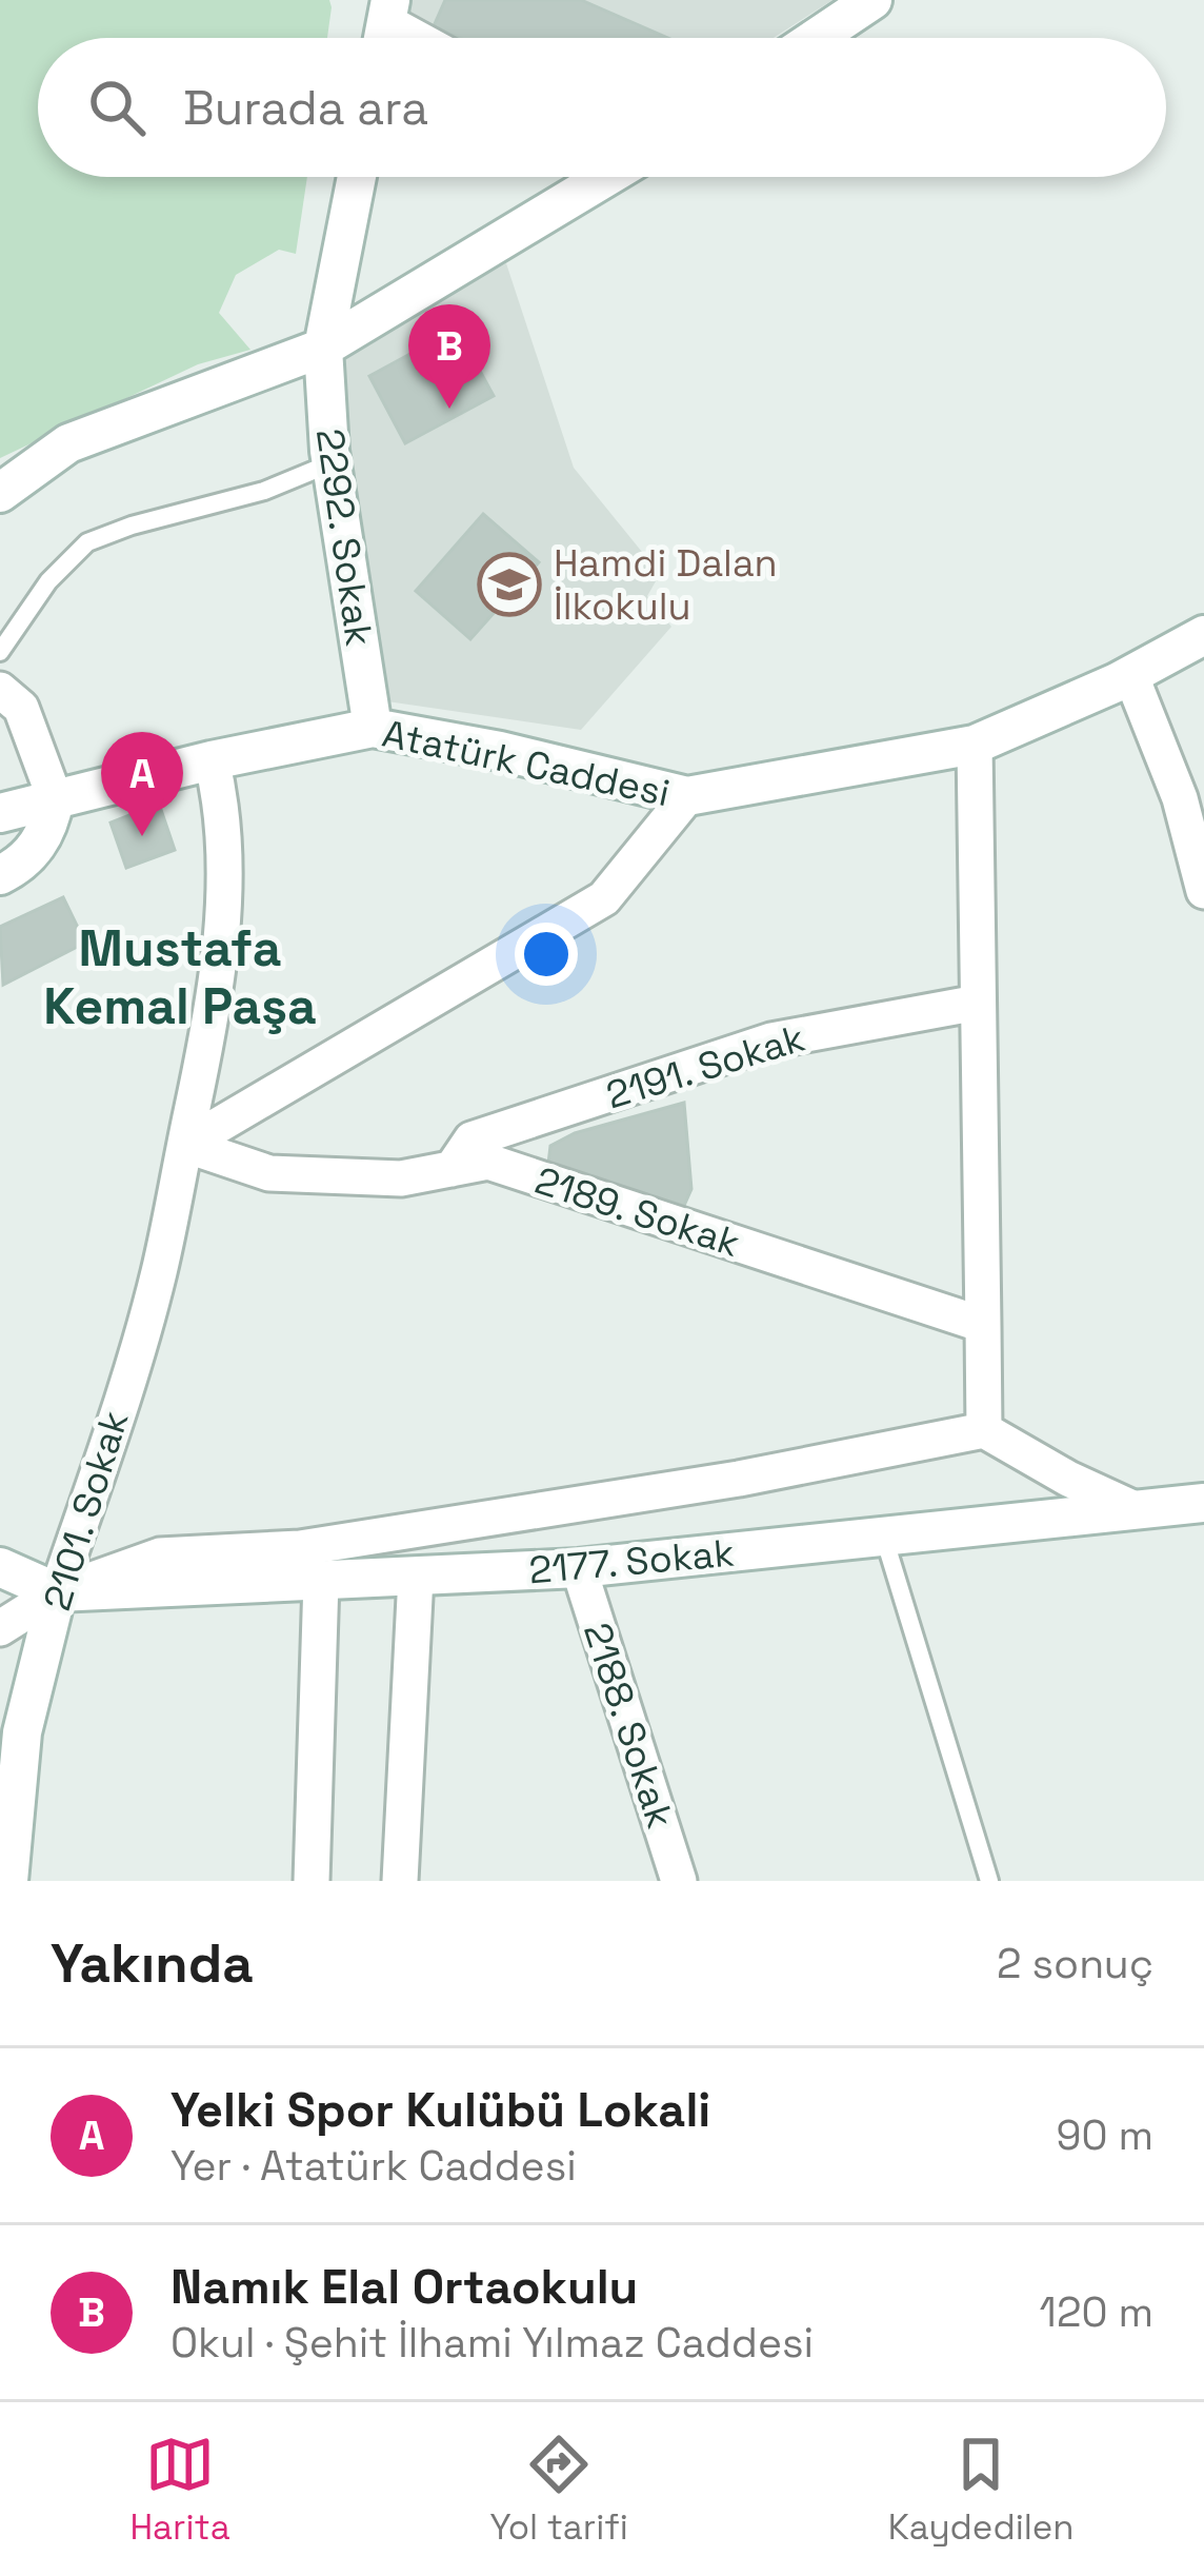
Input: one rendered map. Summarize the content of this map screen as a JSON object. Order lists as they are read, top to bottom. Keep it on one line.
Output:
{"streets":{"street":["2292. Sokak","Atatürk Caddesi","2191. Sokak","2189. Sokak","2101. Sokak","2177. Sokak","2188. Sokak"]},"crossings":[["2292. Sokak","Atatürk Caddesi"],["Atatürk Caddesi","2101. Sokak"],["2191. Sokak","2189. Sokak"],["2189. Sokak","2101. Sokak"],["2101. Sokak","2177. Sokak"],["2177. Sokak","2188. Sokak"]],"districts":["Mustafa Kemal Paşa"],"places":{"school or university":["Hamdi Dalan İlkokulu"]},"page":{"search":"Burada ara","pins":["B","A"],"heading":["Yakında","2 sonuç"],"list":[{"mark":"A","name":"Yelki Spor Kulübü Lokali","note":"Yer · Atatürk Caddesi","value":"90 m"},{"mark":"B","name":"Namık Elal Ortaokulu","note":"Okul · Şehit İlhami Yılmaz Caddesi","value":"120 m"}],"nav":["Harita","Yol tarifi","Kaydedilen"]}}
